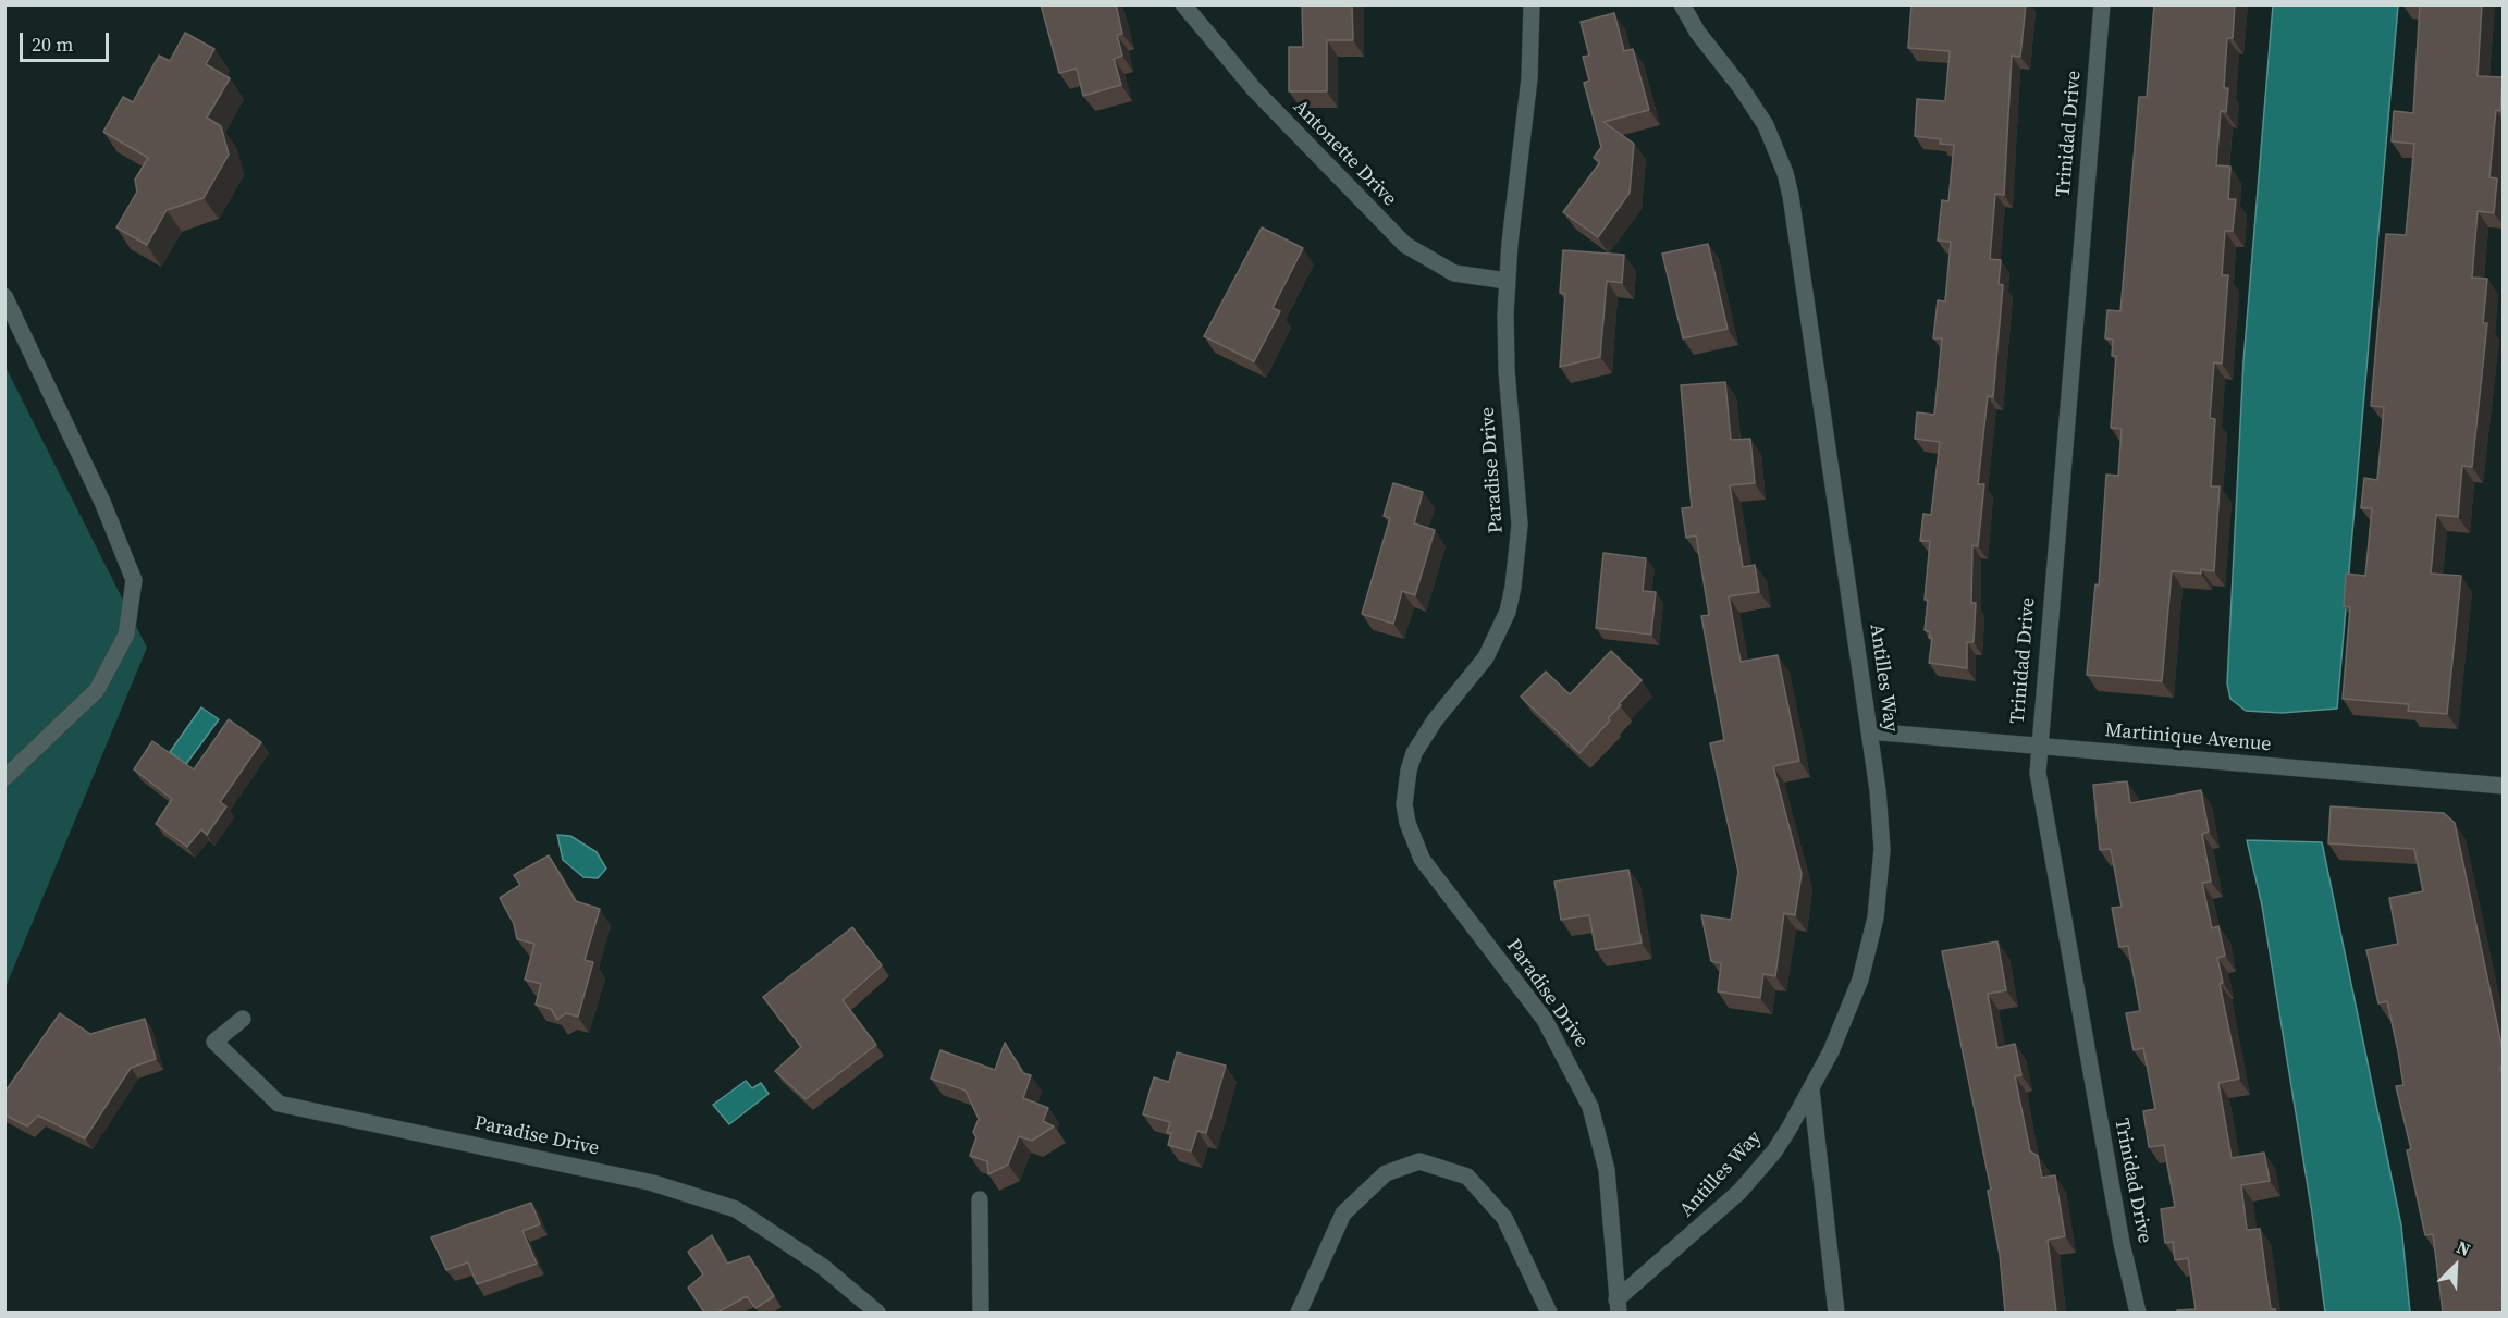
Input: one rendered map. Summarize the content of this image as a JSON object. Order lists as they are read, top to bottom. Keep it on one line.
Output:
{"streets":{"street":["Trinidad Drive","Antonette Drive","Paradise Drive","Antilles Way","Martinique Avenue"]},"crossings":[["Trinidad Drive","Martinique Avenue"],["Antonette Drive","Paradise Drive"],["Paradise Drive","Antilles Way"],["Antilles Way","Martinique Avenue"]],"scale_bar":"20 m","north":"top right"}
